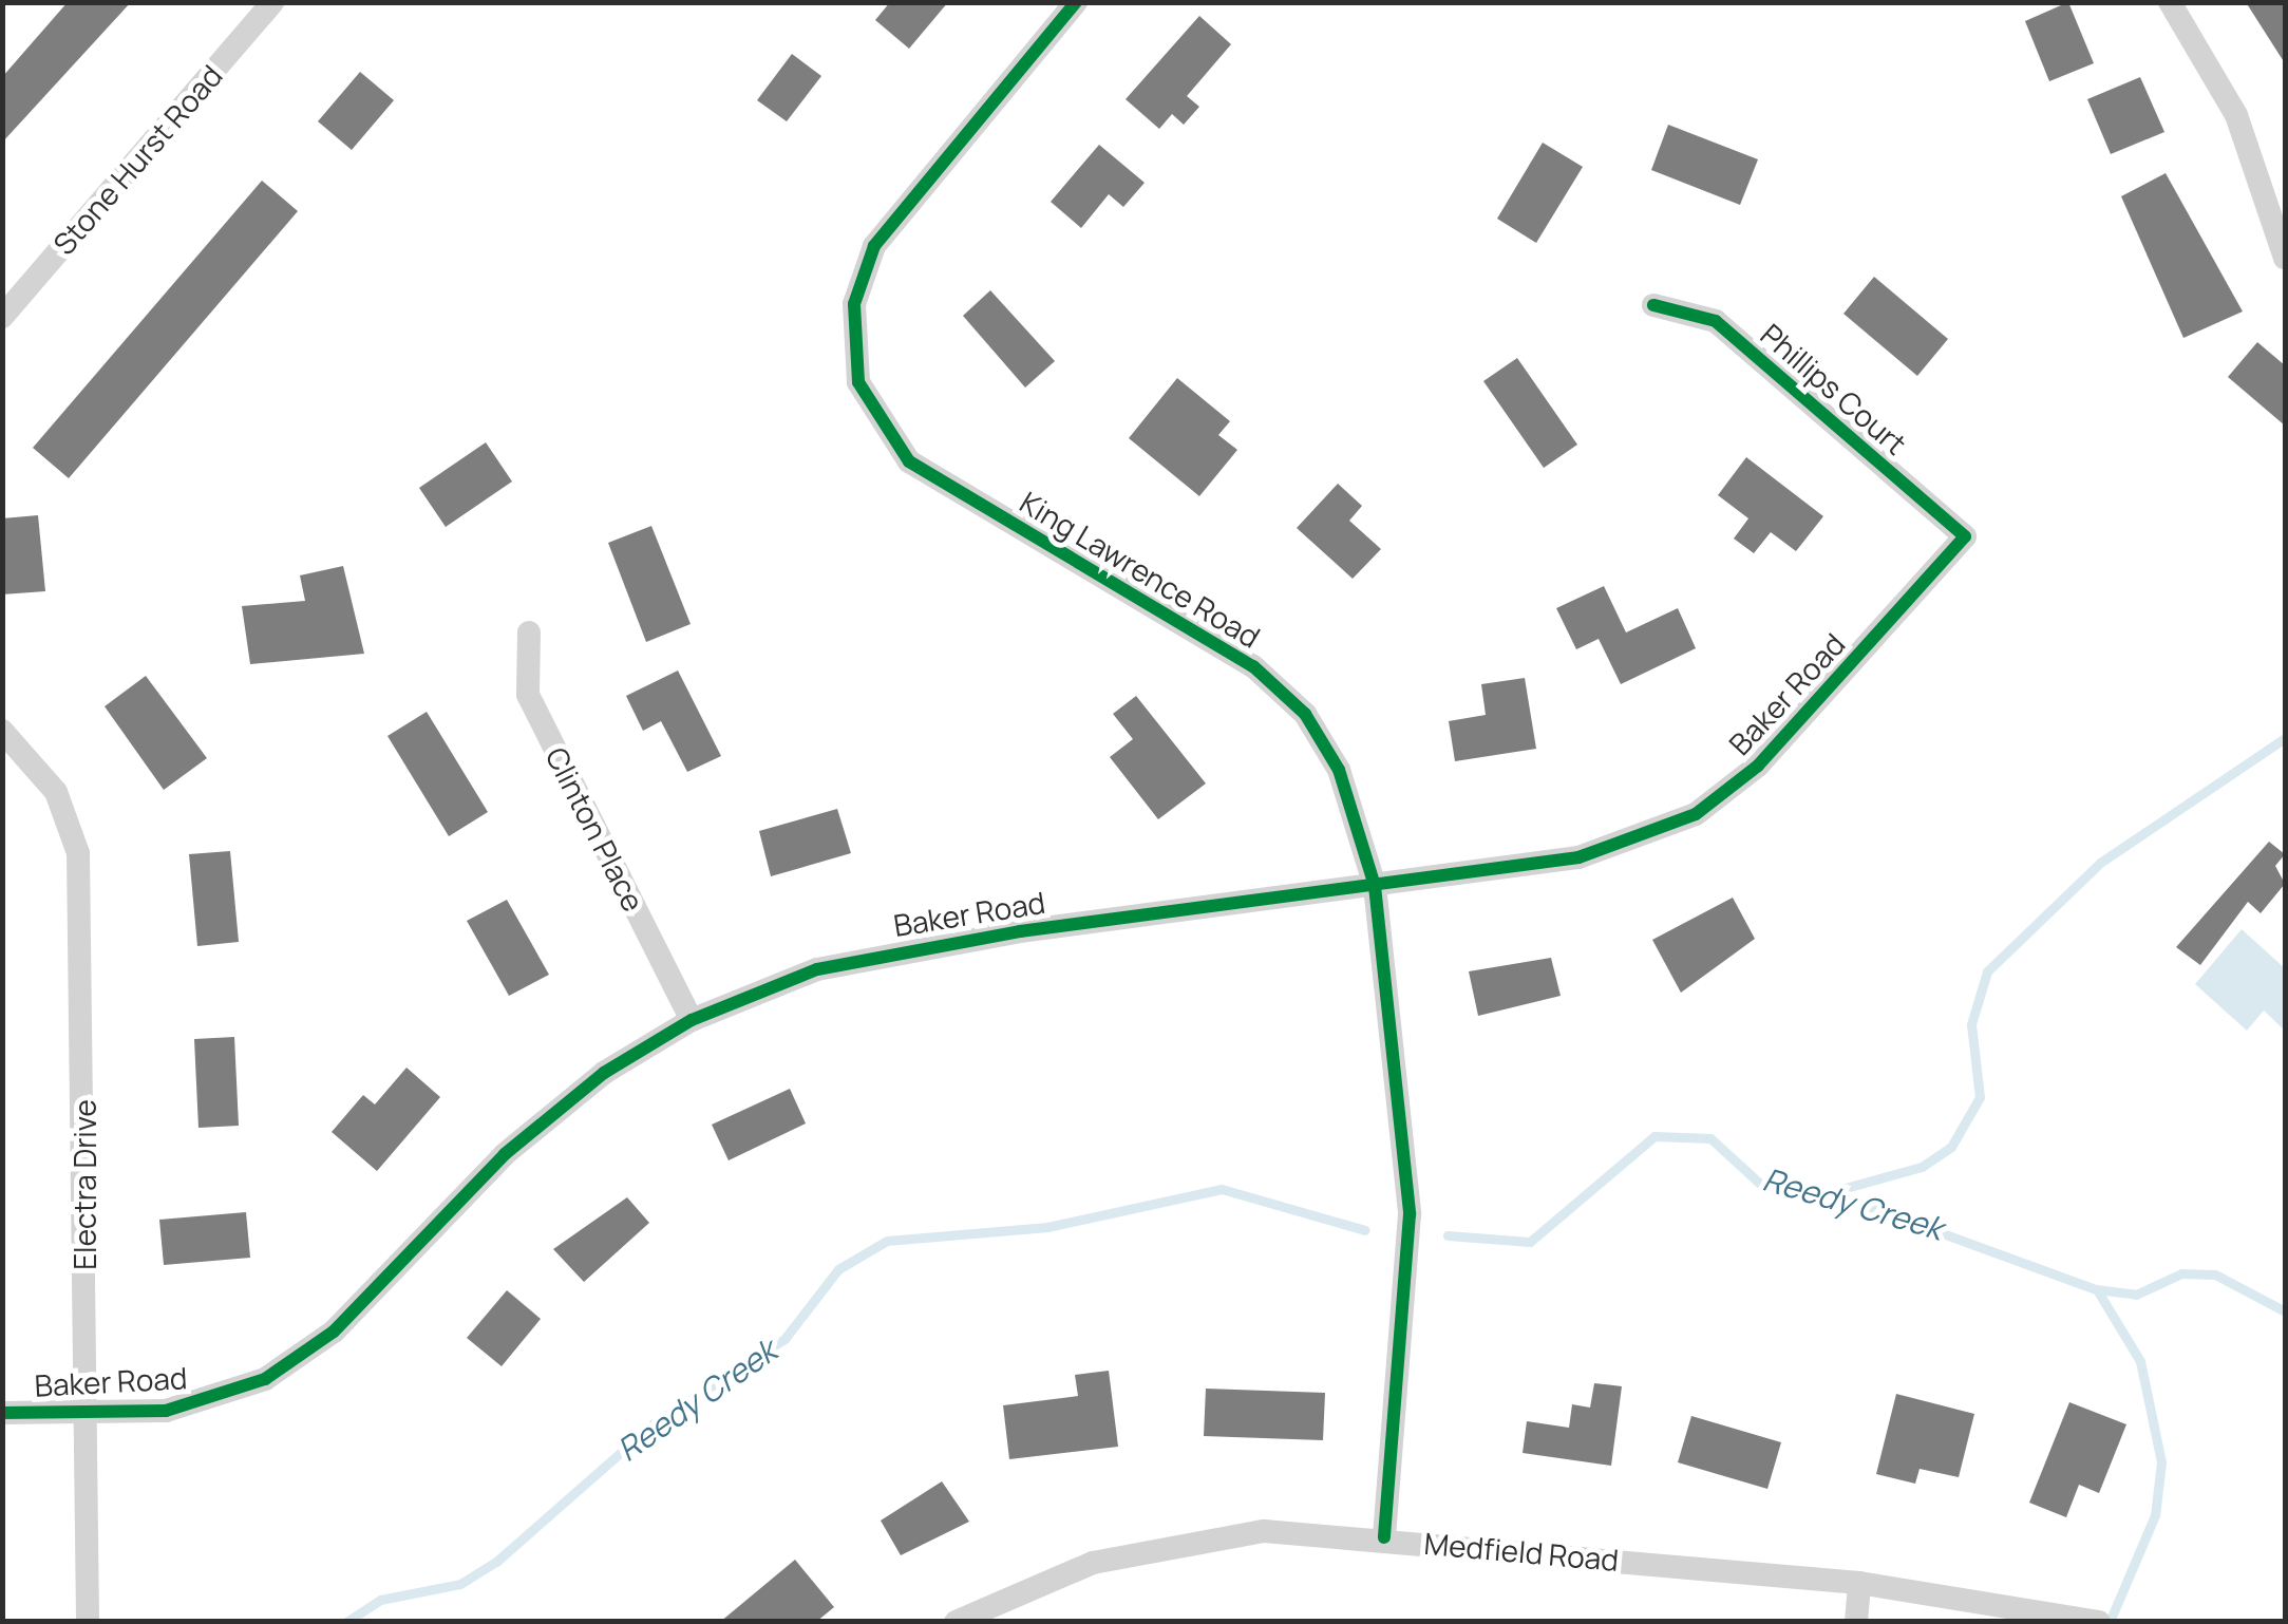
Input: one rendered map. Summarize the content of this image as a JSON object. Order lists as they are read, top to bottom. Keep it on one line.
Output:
{"streets":{"street":["Stone Hurst Road","Phillips Court","King Lawrence Road","Baker Road","Clinton Place","Electra Drive","Medfield Road"]},"crossings":[["Phillips Court","Baker Road"],["King Lawrence Road","Baker Road"],["King Lawrence Road","Medfield Road"],["Baker Road","Clinton Place"],["Baker Road","Electra Drive"]],"water":["Reedy Creek"]}
